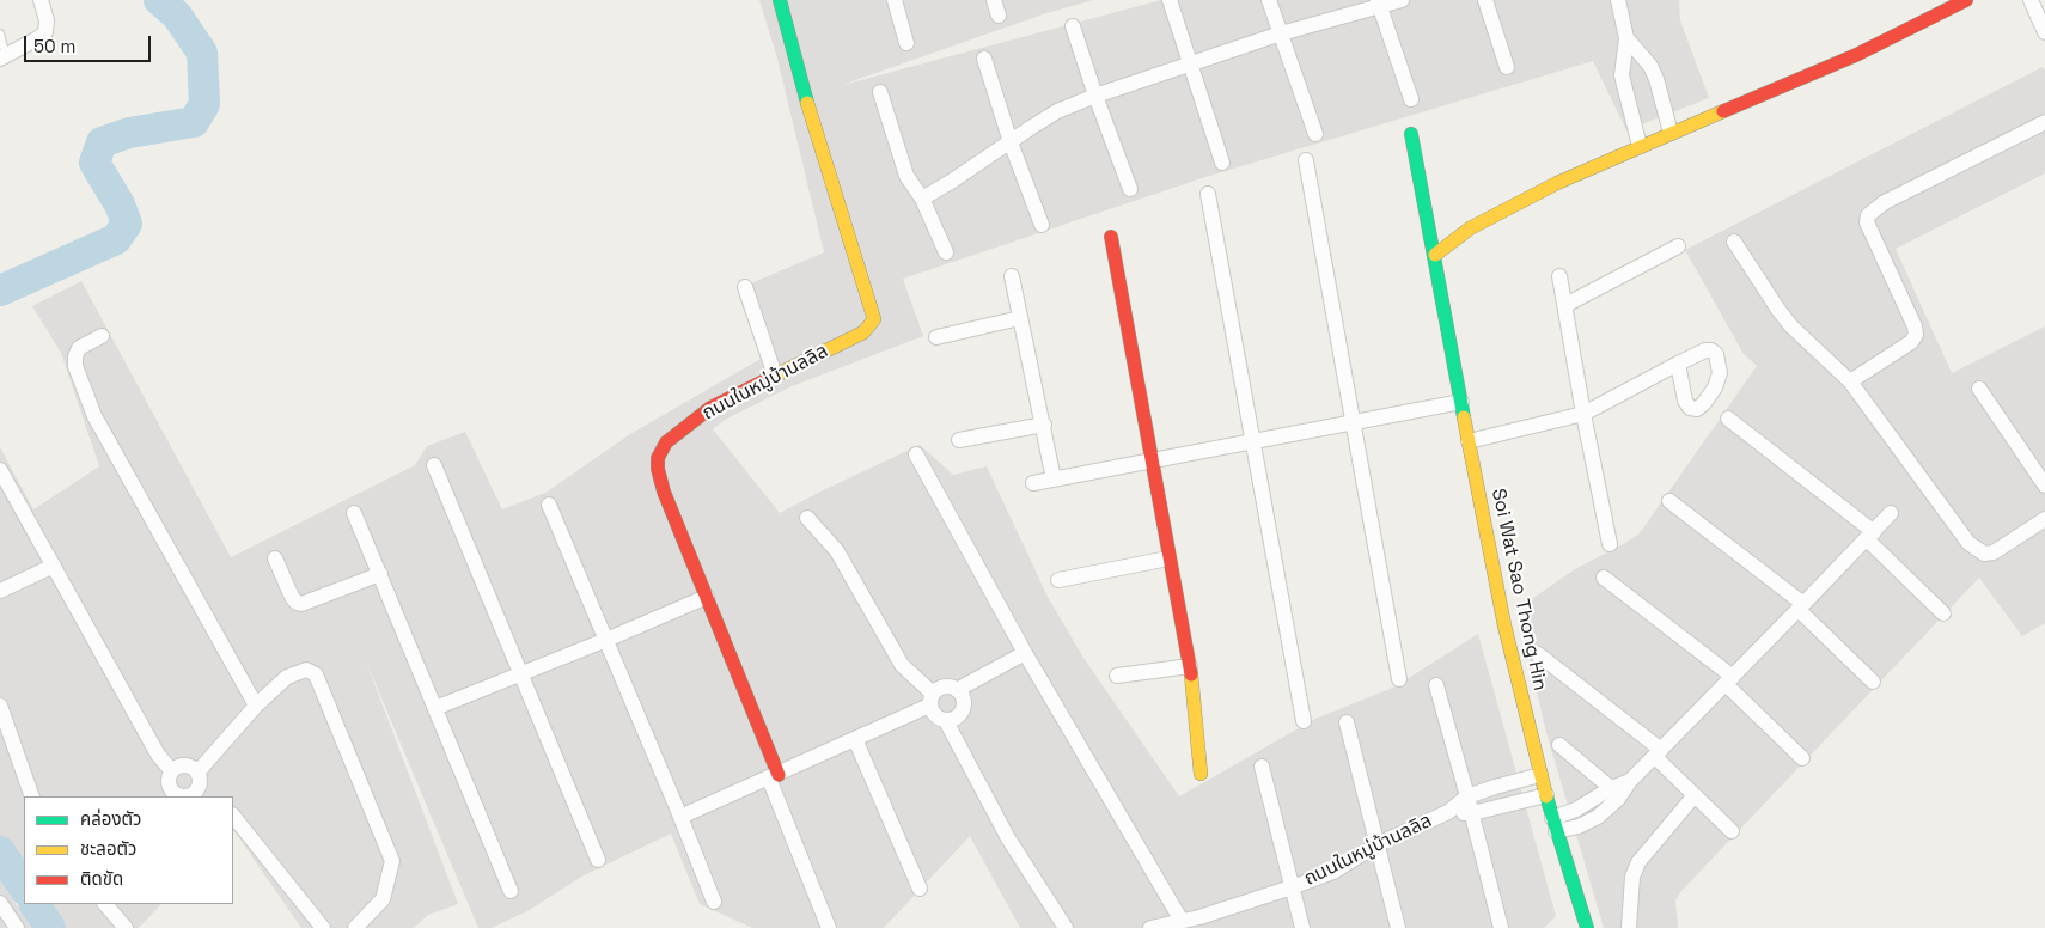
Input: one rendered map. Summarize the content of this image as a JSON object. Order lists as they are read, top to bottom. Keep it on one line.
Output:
{"streets":{"street":["ถนนในหมู่บ้านลลิล","Soi Wat Sao Thong Hin"]},"crossings":[["ถนนในหมู่บ้านลลิล","Soi Wat Sao Thong Hin"]],"legend":["คล่องตัว","ชะลอตัว","ติดขัด"],"scale_bar":"50 m"}
